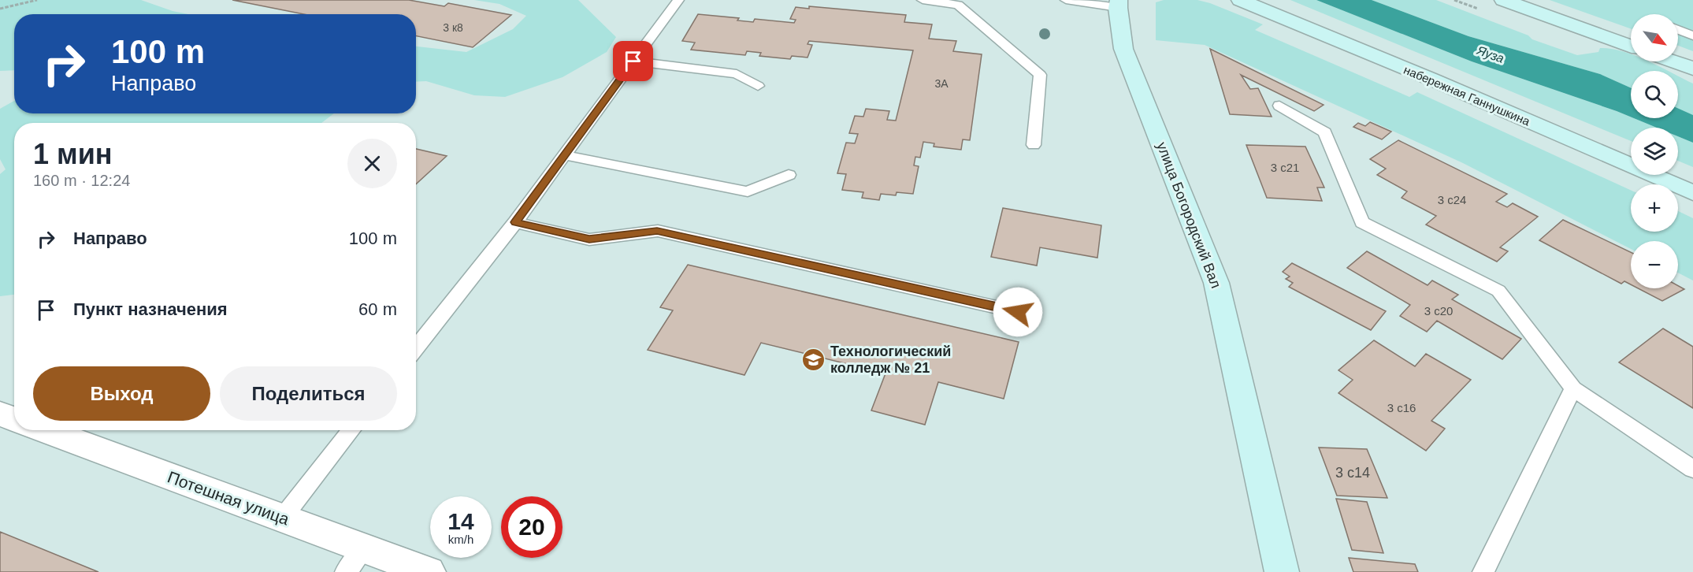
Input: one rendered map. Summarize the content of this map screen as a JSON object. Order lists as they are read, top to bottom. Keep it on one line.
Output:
{"streets":{"main road":["набережная Ганнушкина","улица Богородский Вал"],"street":["Потешная улица"]},"water":["Яуза"],"places":{"school or university":["Технологический колледж № 21"]},"house_numbers":["3 к8","3А","3 с21","3 с24","3 с20","3 с16","3 с14"],"north":"bottom right","page":{"map_buttons":["+","−"],"turn":["100 m","Направо"],"heading":["1 мин","160 m · 12:24"],"list":[{"name":"Направо","value":"100 m"},{"name":"Пункт назначения","value":"60 m"}],"buttons":["Выход","Поделиться"],"speed":"14 km/h","limit":"20"}}
